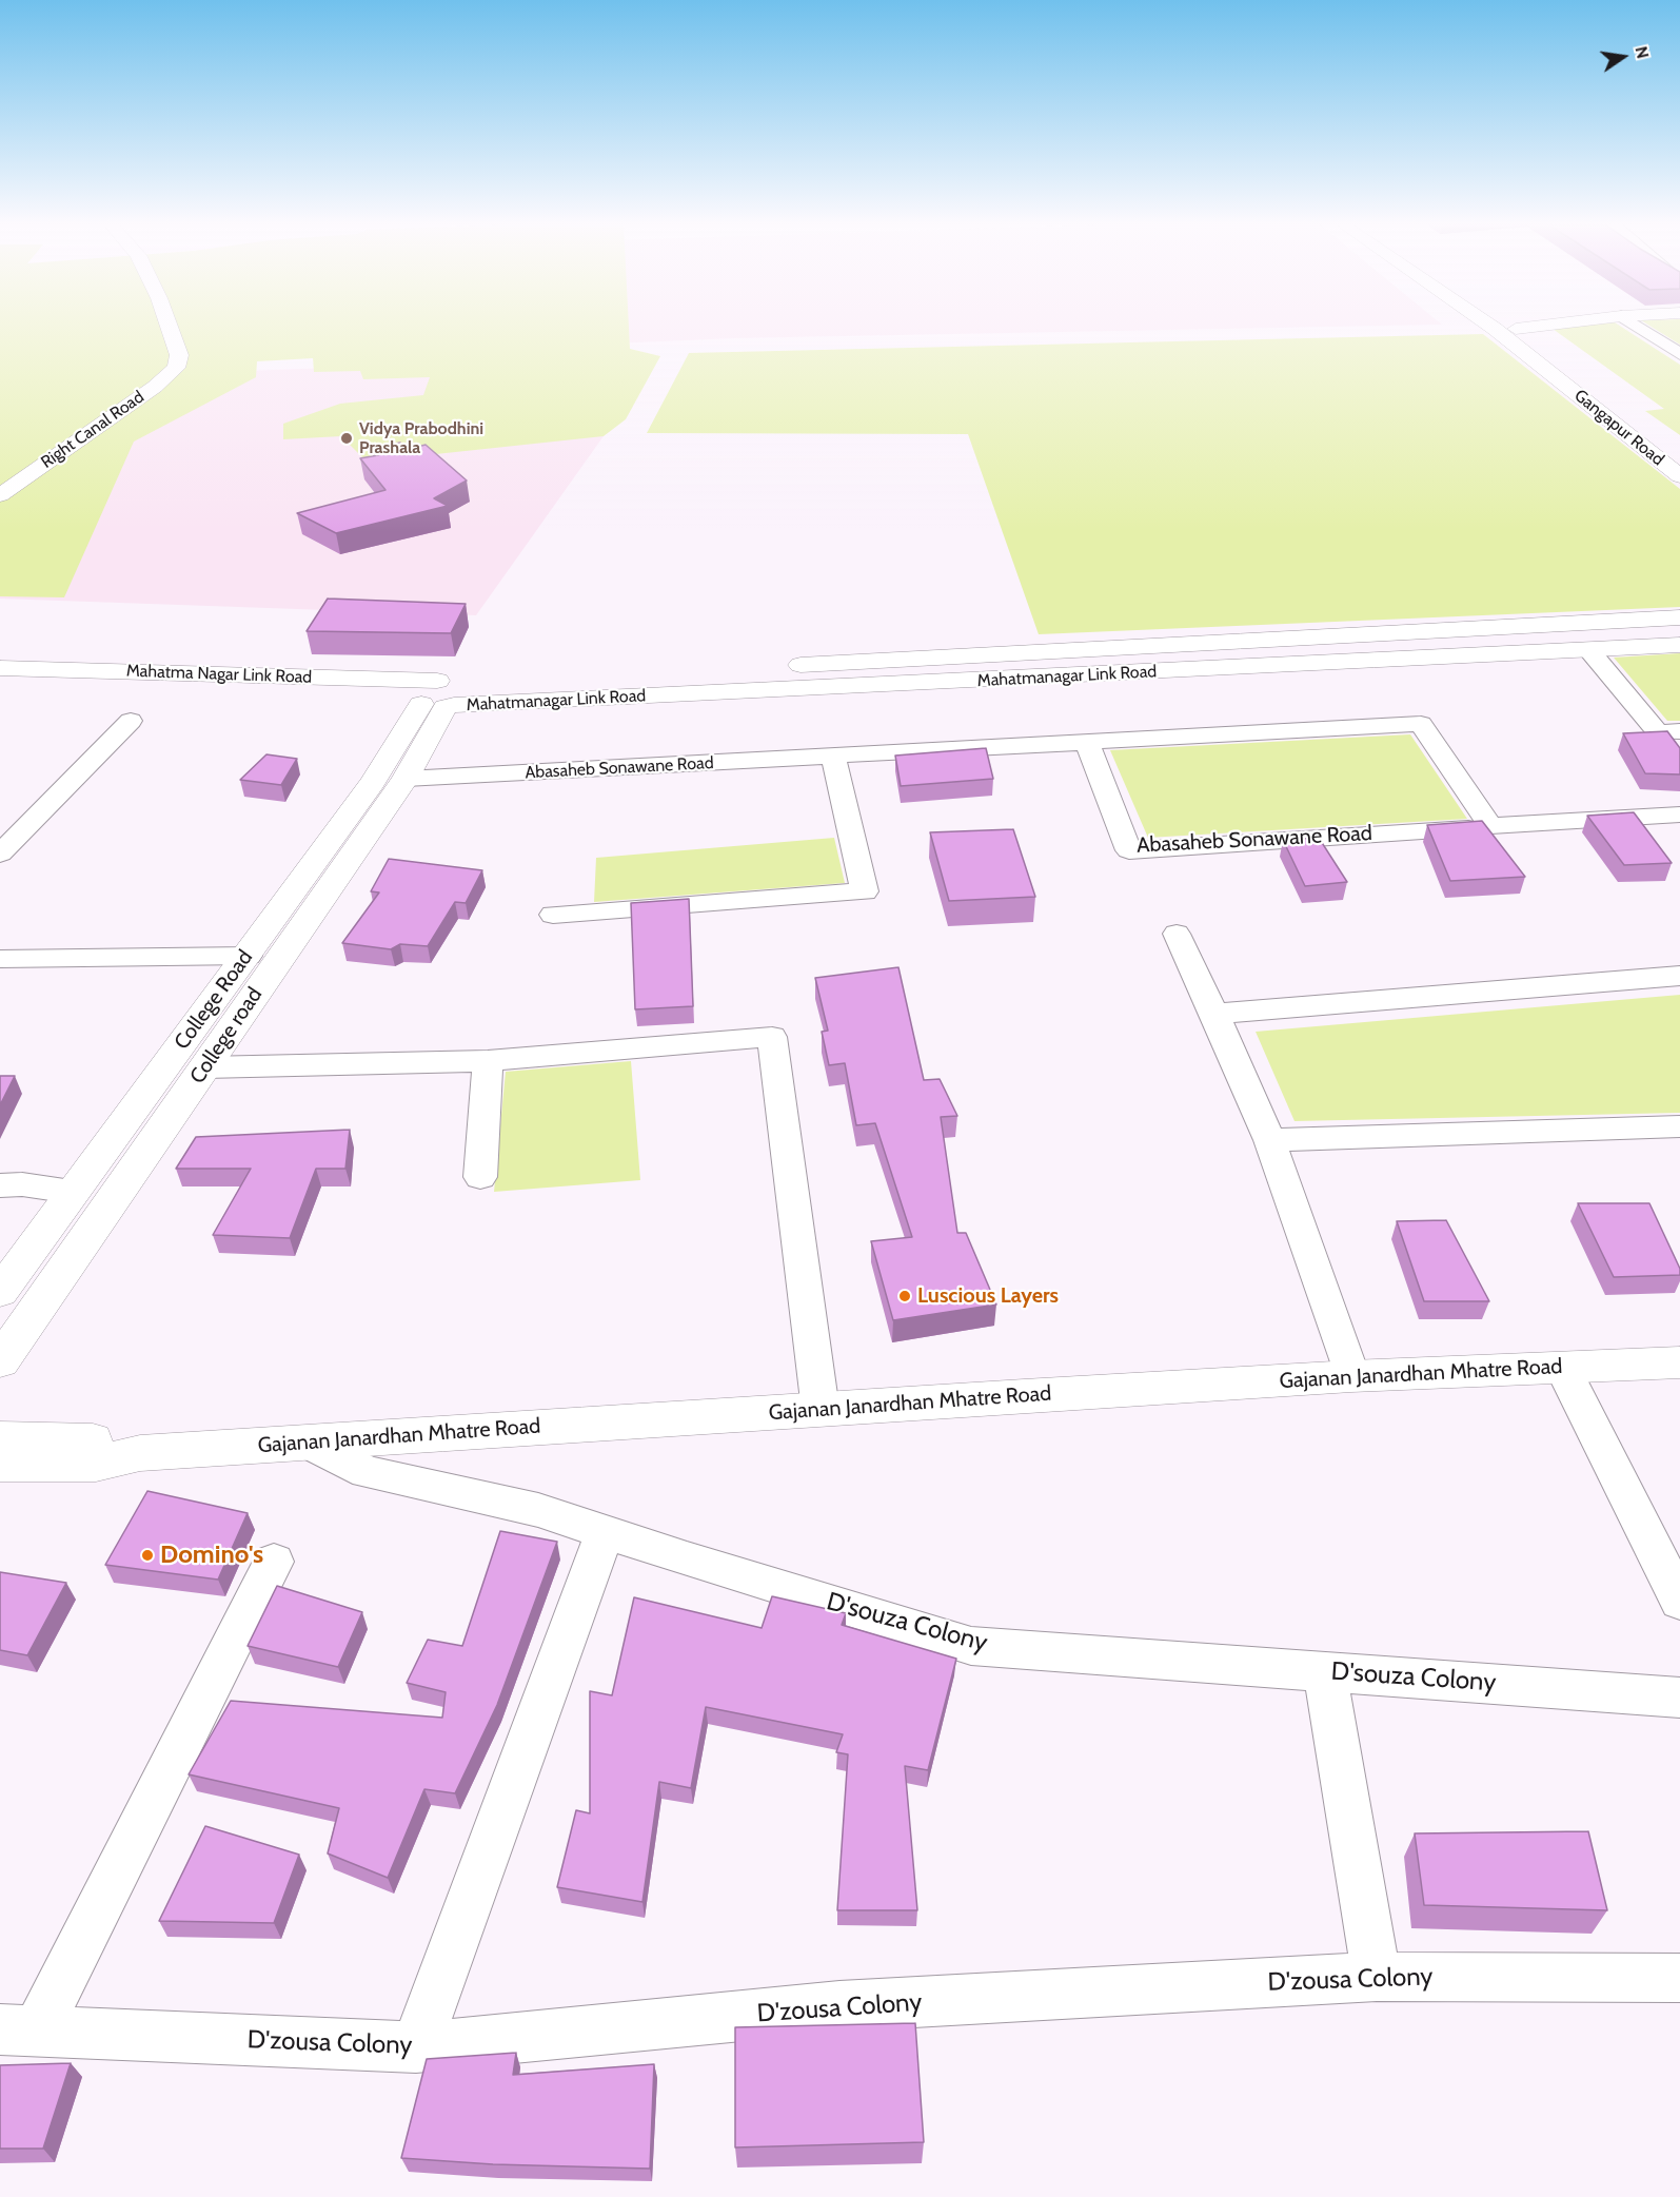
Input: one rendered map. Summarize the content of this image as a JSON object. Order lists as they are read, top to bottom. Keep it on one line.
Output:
{"streets":{"main road":["Gangapur Road","Right Canal Road","Mahatma Nagar Link Road","Mahatmanagar Link Road","College Road","College road","Gajanan Janardhan Mhatre Road"],"street":["Abasaheb Sonawane Road","D'souza Colony","D'zousa Colony"]},"crossings":[["Mahatma Nagar Link Road","Mahatmanagar Link Road"],["Mahatma Nagar Link Road","College Road"],["Mahatma Nagar Link Road","College road"],["Mahatmanagar Link Road","College Road"],["Mahatmanagar Link Road","College road"],["Abasaheb Sonawane Road","College road"],["College Road","College road"],["Gajanan Janardhan Mhatre Road","D'souza Colony"]],"places":["Vidya Prabodhini Prashala","Luscious Layers","Domino's"],"north":"right"}
